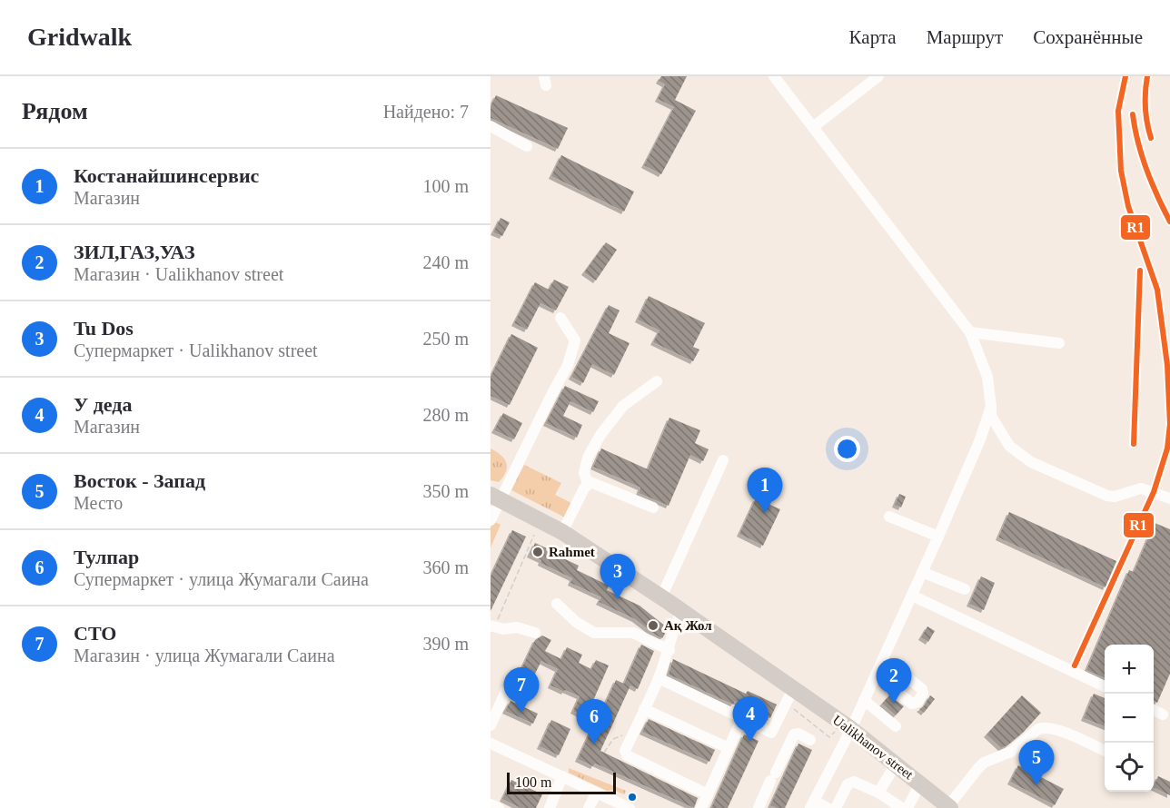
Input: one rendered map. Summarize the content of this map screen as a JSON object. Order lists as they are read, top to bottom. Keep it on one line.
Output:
{"streets":{"highway":["Ualikhanov street"]},"places":["Rahmet","Ақ Жол"],"lines":["transit line R1"],"scale_bar":"100 m","page":{"header":"Gridwalk","nav":["Карта","Маршрут","Сохранённые"],"heading":["Рядом","Найдено: 7"],"list":[{"mark":"1","name":"Костанайшинсервис","note":"Магазин","value":"100 m"},{"mark":"2","name":"ЗИЛ,ГАЗ,УАЗ","note":"Магазин · Ualikhanov street","value":"240 m"},{"mark":"3","name":"Tu Dos","note":"Супермаркет · Ualikhanov street","value":"250 m"},{"mark":"4","name":"У деда","note":"Магазин","value":"280 m"},{"mark":"5","name":"Восток - Запад","note":"Место","value":"350 m"},{"mark":"6","name":"Тулпар","note":"Супермаркет · улица Жумагали Саина","value":"360 m"},{"mark":"7","name":"СТО","note":"Магазин · улица Жумагали Саина","value":"390 m"}],"pins":["1","3","2","7","4","6","5"],"map_buttons":["+","−"],"scale":"100 m"}}
